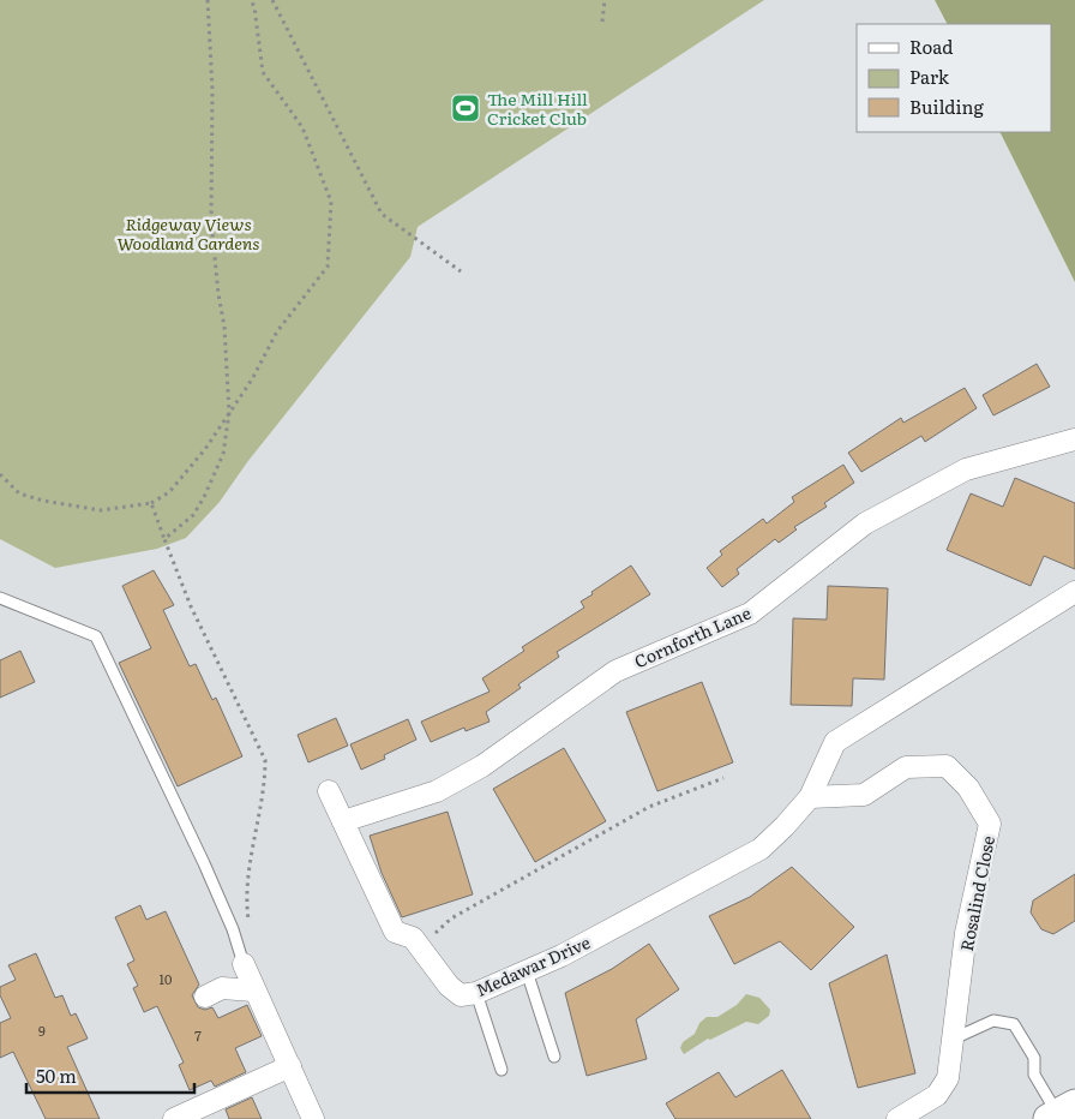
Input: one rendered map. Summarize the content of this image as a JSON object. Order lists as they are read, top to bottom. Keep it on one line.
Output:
{"streets":{"street":["Cornforth Lane","Rosalind Close","Medawar Drive"]},"crossings":[["Cornforth Lane","Medawar Drive"],["Rosalind Close","Medawar Drive"]],"parks":["Ridgeway Views Woodland Gardens"],"places":{"sports":["The Mill Hill Cricket Club"]},"house_numbers":["10","9","7"],"legend":["Road","Park","Building"],"scale_bar":"50 m"}
